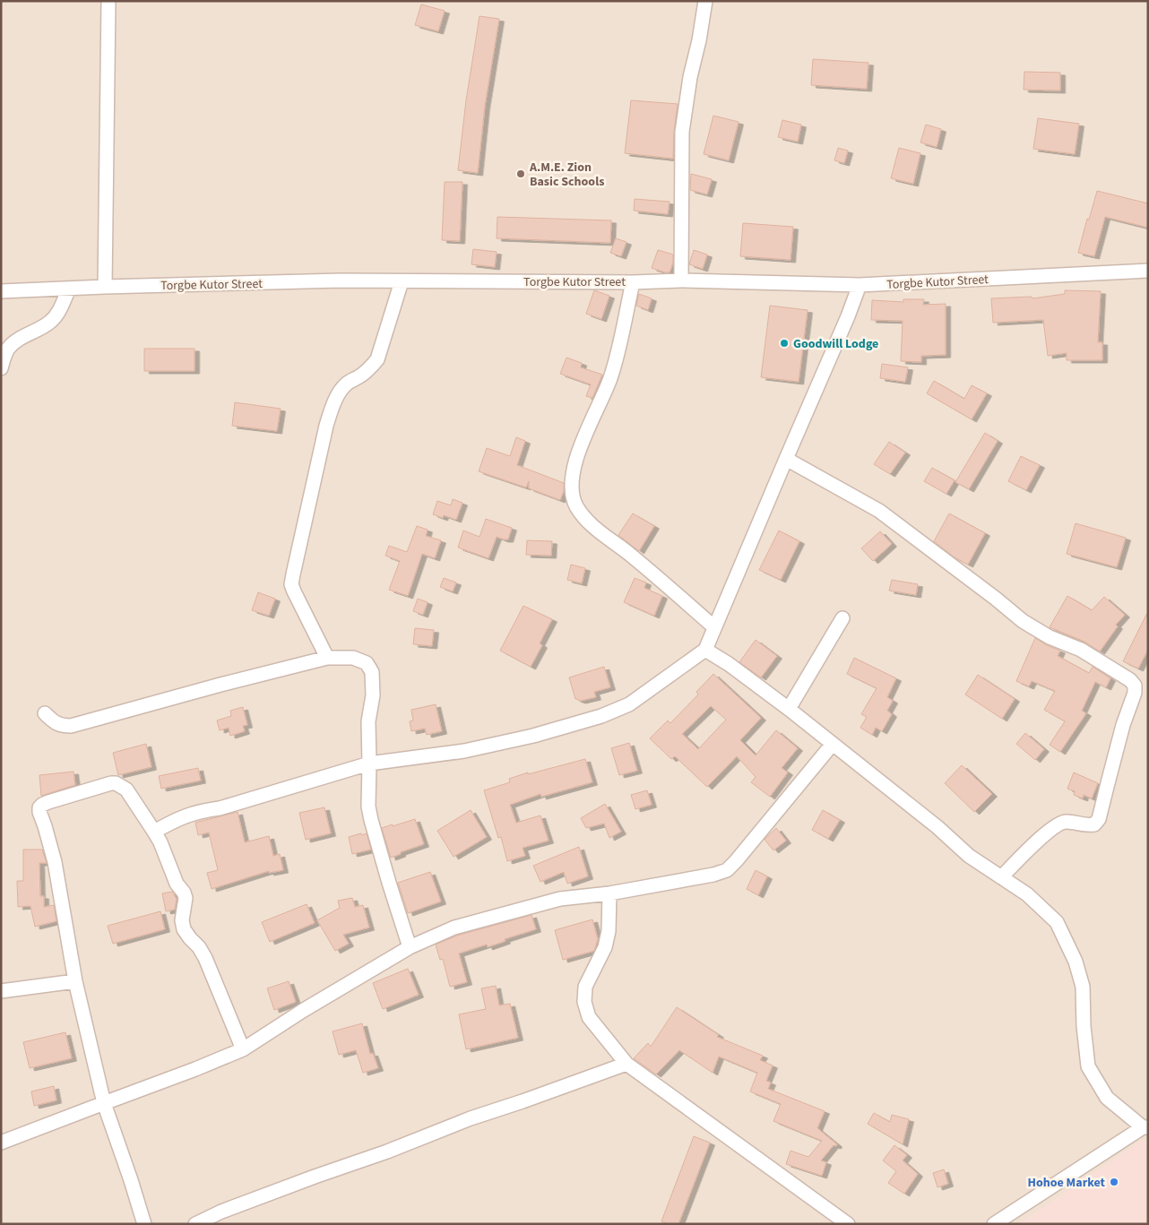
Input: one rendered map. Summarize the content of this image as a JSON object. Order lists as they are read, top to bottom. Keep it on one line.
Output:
{"streets":{"street":["Torgbe Kutor Street"]},"places":["A.M.E. Zion Basic Schools","Goodwill Lodge","Hohoe Market"]}
